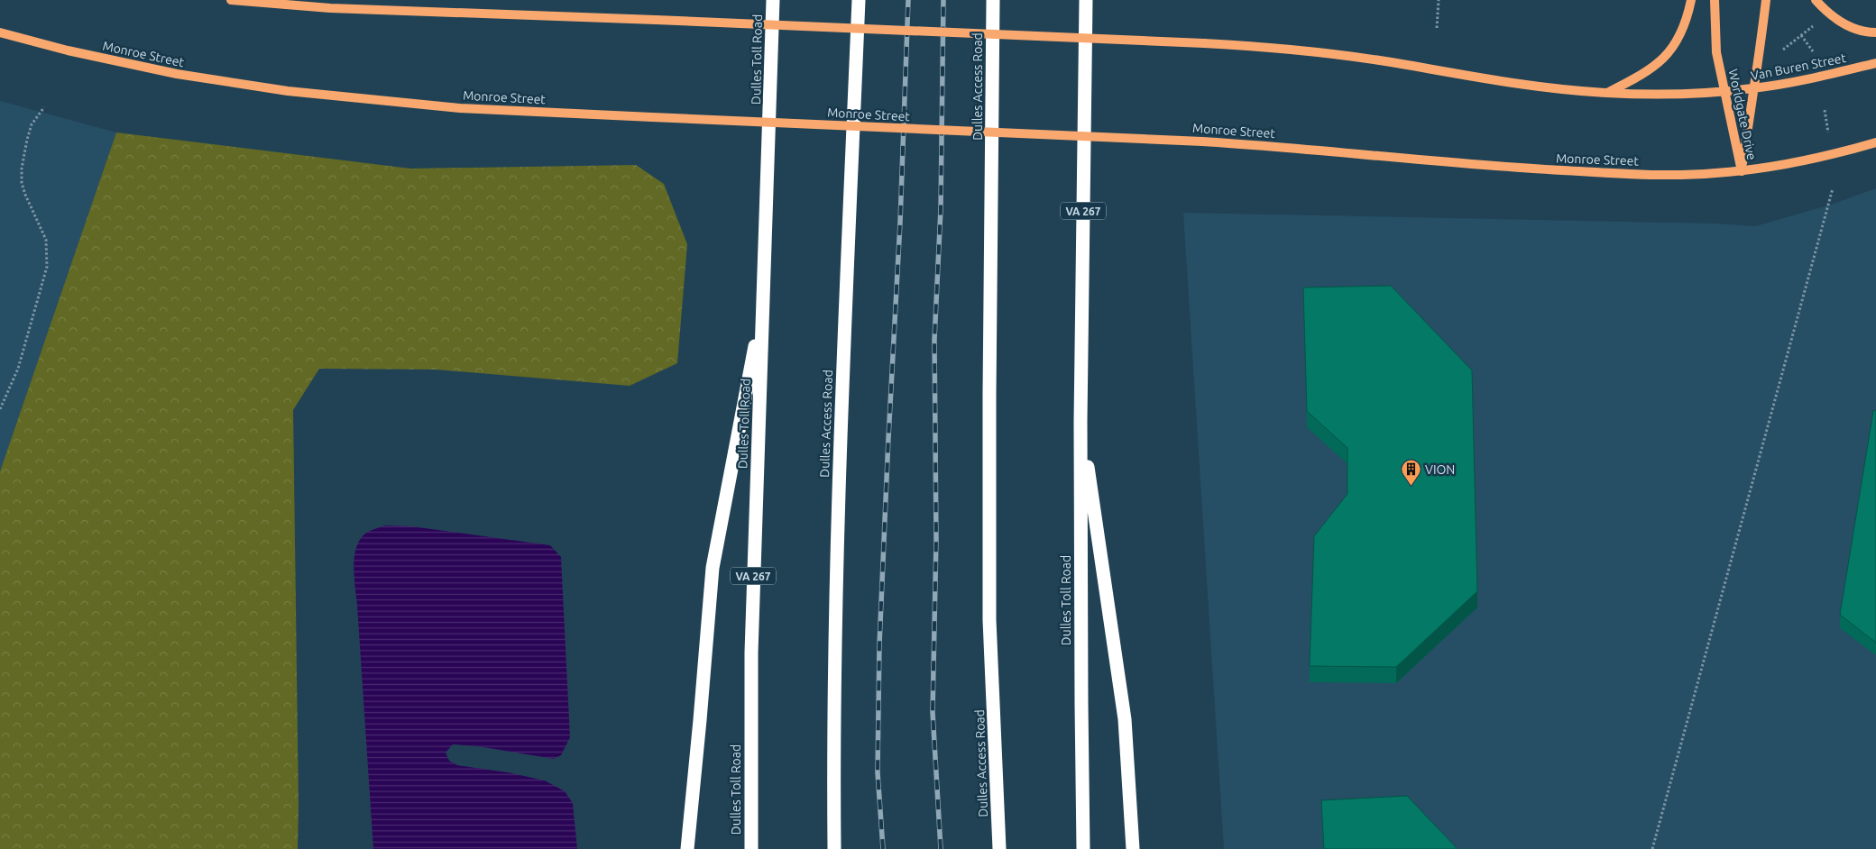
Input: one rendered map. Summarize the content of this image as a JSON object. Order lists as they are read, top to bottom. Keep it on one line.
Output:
{"streets":{"highway":["Dulles Toll Road","Dulles Access Road","VA 267"],"main road":["Monroe Street","Van Buren Street","Worldgate Drive"]},"crossings":[["Monroe Street","Worldgate Drive"],["Van Buren Street","Worldgate Drive"]],"places":{"building":["VION"]}}
